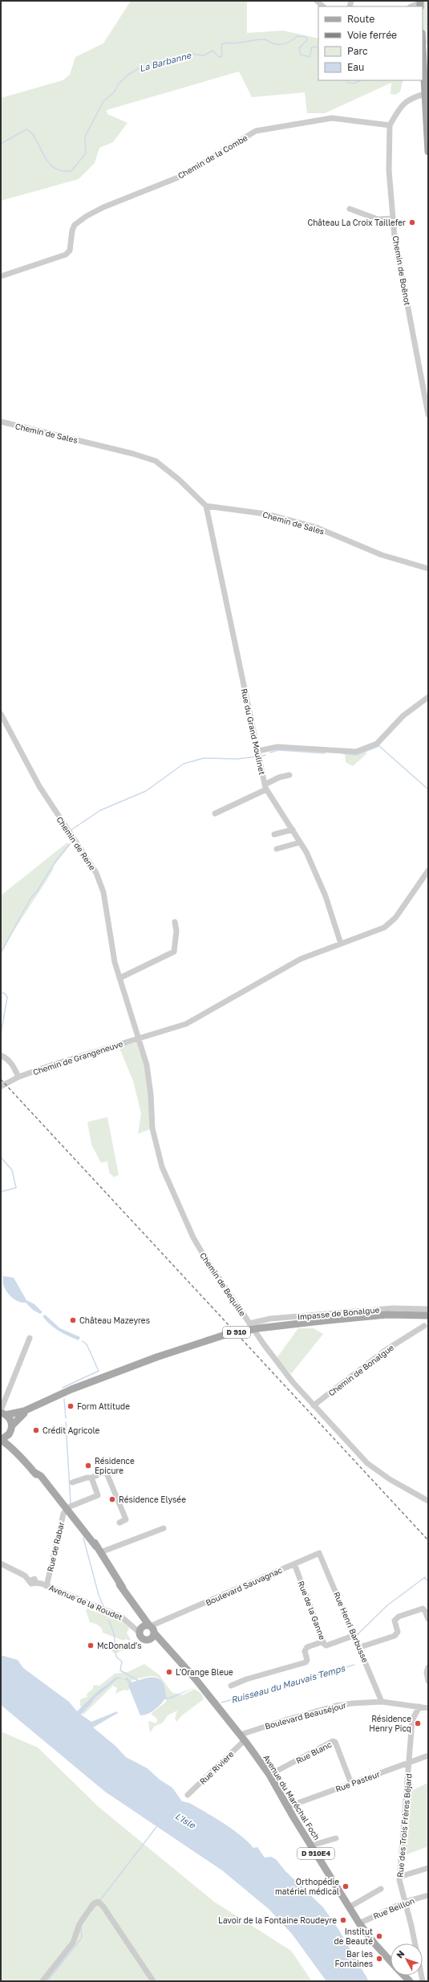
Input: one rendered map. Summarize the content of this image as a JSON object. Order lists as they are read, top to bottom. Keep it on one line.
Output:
{"streets":{"main road":["D 910","Avenue du Maréchal Foch","D 910E4"],"street":["Chemin de la Combe","Chemin de Boënot","Chemin de Sales","Rue du Grand Moulinet","Chemin de Rene","Chemin de Grangeneuve","Chemin de Bequille","Impasse de Bonalgue","Chemin de Bonalgue","Rue de Rabar","Boulevard Sauvagnac","Avenue de la Roudet","Rue de la Ganne","Rue Henri Barbusse","Boulevard Beauséjour","Rue Blanc","Rue Riviere","Rue Pasteur","Rue des Trois Frères Béjard","Rue Beillon"]},"crossings":[["Chemin de la Combe","Chemin de Boënot"],["Chemin de Sales","Rue du Grand Moulinet"],["Rue du Grand Moulinet","Chemin de Grangeneuve"],["Chemin de Rene","Chemin de Grangeneuve"],["Chemin de Rene","Chemin de Bequille"],["Chemin de Grangeneuve","Chemin de Bequille"],["Chemin de Bequille","Impasse de Bonalgue"],["Chemin de Bequille","Chemin de Bonalgue"],["Rue de Rabar","Avenue de la Roudet"],["Rue de Rabar","D 910E4"],["Boulevard Sauvagnac","Avenue de la Roudet"],["Boulevard Sauvagnac","Rue de la Ganne"],["Boulevard Sauvagnac","Rue Henri Barbusse"],["Boulevard Sauvagnac","Avenue du Maréchal Foch"],["Boulevard Sauvagnac","D 910E4"],["Avenue de la Roudet","Avenue du Maréchal Foch"],["Avenue de la Roudet","D 910E4"],["Rue de la Ganne","Rue Henri Barbusse"],["Rue Henri Barbusse","Boulevard Beauséjour"],["Boulevard Beauséjour","Rue Riviere"],["Boulevard Beauséjour","Avenue du Maréchal Foch"],["Boulevard Beauséjour","Rue des Trois Frères Béjard"],["Rue Blanc","Rue Pasteur"],["Rue Blanc","Avenue du Maréchal Foch"],["Rue Riviere","Avenue du Maréchal Foch"],["Rue Pasteur","Avenue du Maréchal Foch"],["Rue Pasteur","Rue des Trois Frères Béjard"],["Avenue du Maréchal Foch","D 910E4"],["Avenue du Maréchal Foch","Rue Beillon"],["Rue des Trois Frères Béjard","Rue Beillon"]],"water":["La Barbanne","Ruisseau du Mauvais Temps","L'Isle"],"places":["Château La Croix Taillefer","Château Mazeyres","Form Attitude","Crédit Agricole","Résidence Epicure","Résidence Elysée","McDonald's","L'Orange Bleue","Résidence Henry Picq","Orthopédie matériel médical","Lavoir de la Fontaine Roudeyre","Institut de Beauté","Bar les Fontaines"],"legend":["Route","Voie ferrée","Parc","Eau"],"north":"top left"}
